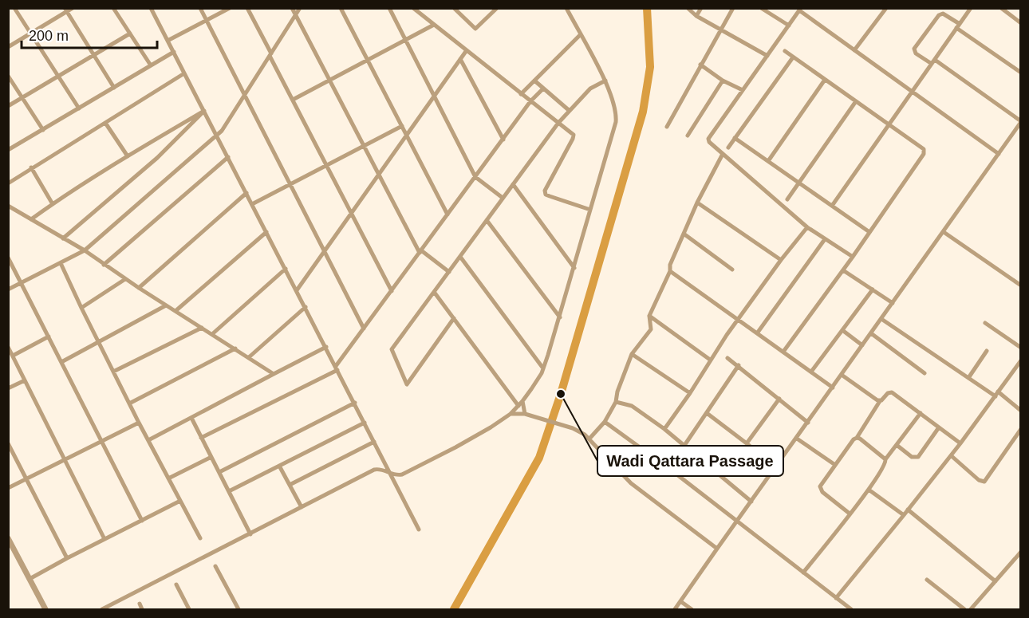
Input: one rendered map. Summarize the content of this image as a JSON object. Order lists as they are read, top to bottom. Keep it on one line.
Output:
{"places":["Wadi Qattara Passage"],"scale_bar":"200 m"}
